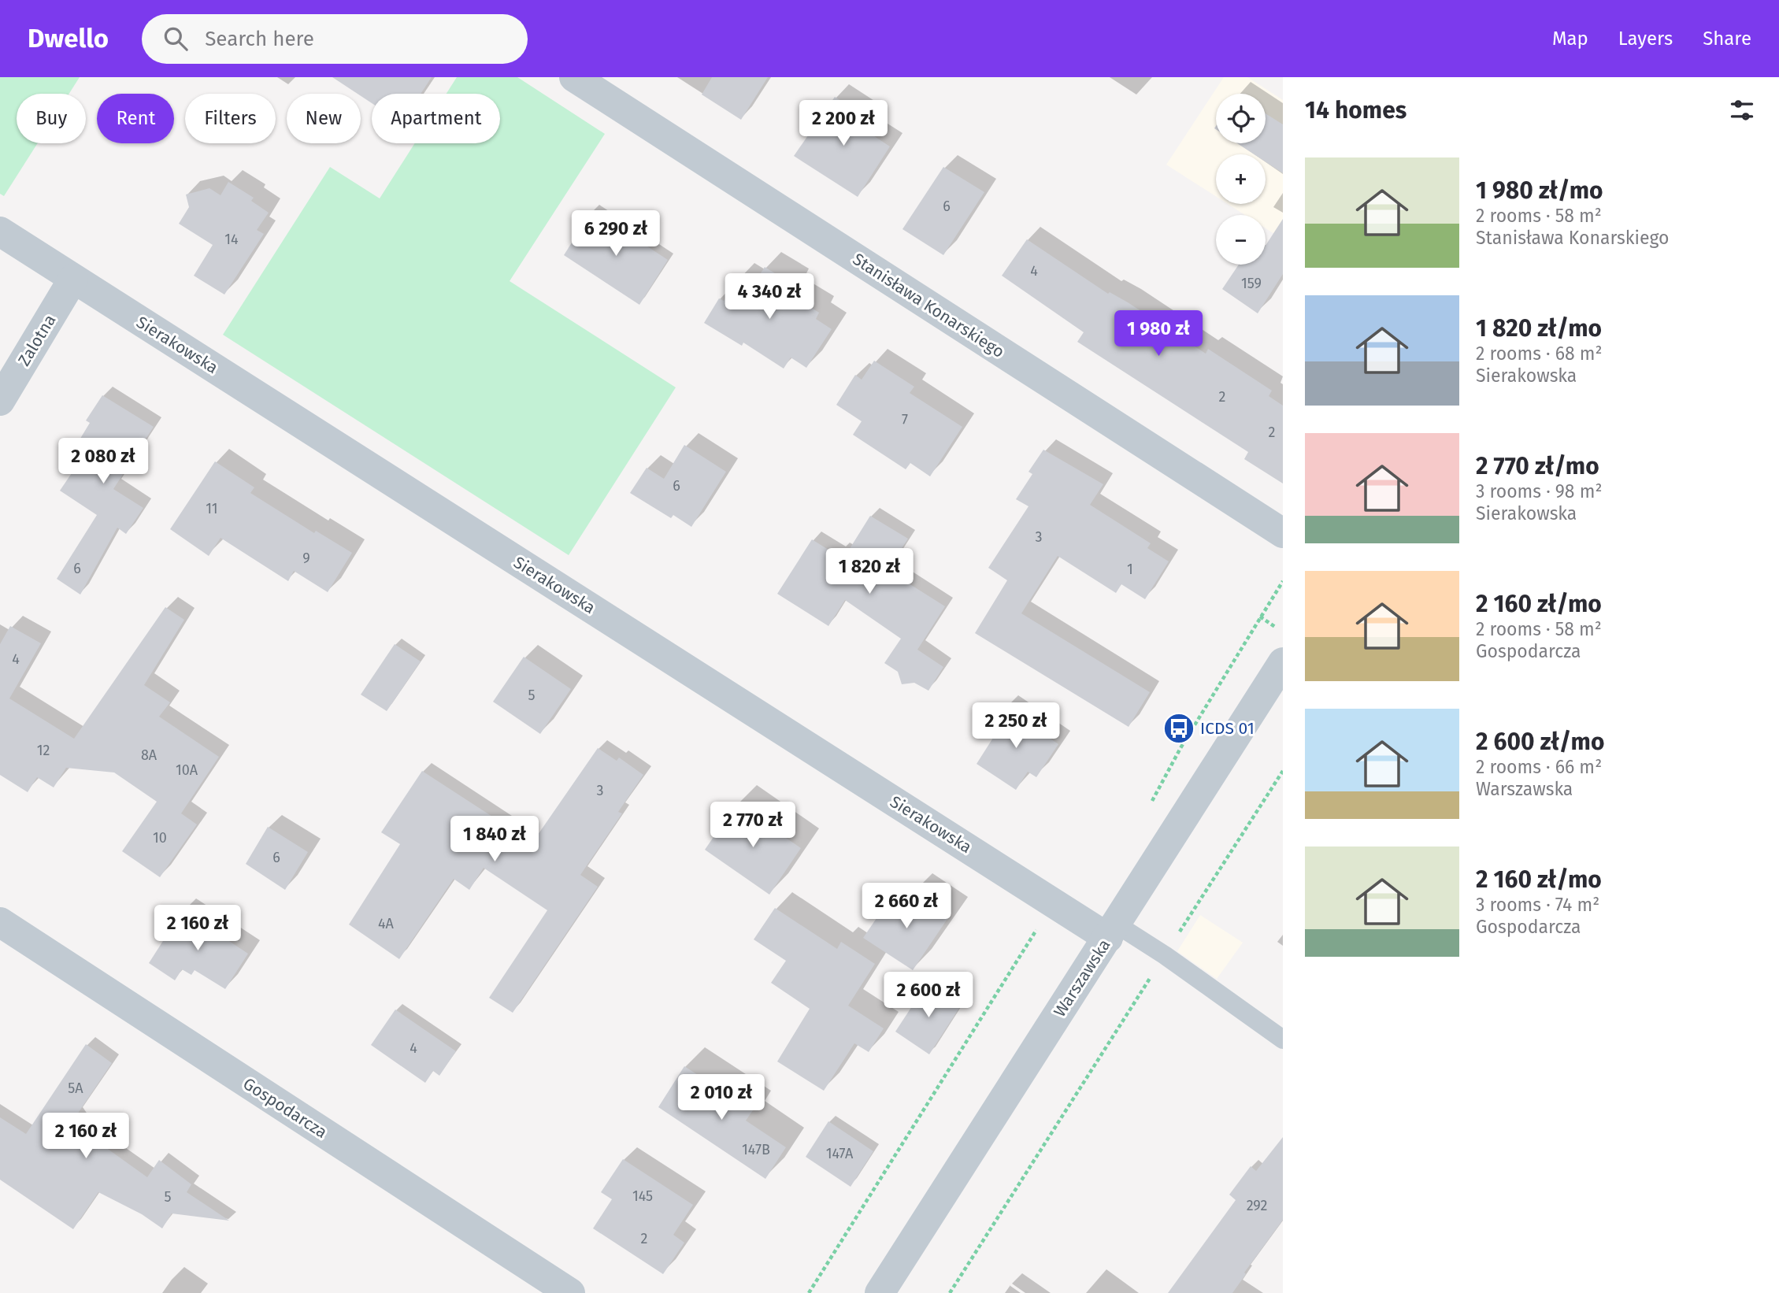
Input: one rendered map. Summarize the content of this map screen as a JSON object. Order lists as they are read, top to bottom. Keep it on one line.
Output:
{"streets":{"street":["Stanisława Konarskiego","Zalotna","Sierakowska","Warszawska","Gospodarcza"]},"crossings":[["Zalotna","Sierakowska"],["Sierakowska","Warszawska"]],"places":{"bus stop":["ICDS 01"]},"house_numbers":["6","14","4","159","2","7","2","6","11","3","9","6","1","4","5","12","8A","10A","3","10","6","4A","4","5A","147B","147A","145","5","292","2"],"page":{"header":"Dwello","search":"Search here","nav":["Map","Layers","Share"],"heading":"14 homes","map_buttons":["+","−"],"chip":["Buy","Rent","Filters","New","Apartment"],"price":["2 200 zł","6 290 zł","4 340 zł","1 980 zł","2 080 zł","1 820 zł","2 250 zł","2 770 zł","1 840 zł","2 660 zł","2 160 zł","2 600 zł","2 010 zł","2 160 zł"],"list":[{"name":"1 980 zł/mo","note":"2 rooms · 58 m² · Stanisława Konarskiego"},{"name":"1 820 zł/mo","note":"2 rooms · 68 m² · Sierakowska"},{"name":"2 770 zł/mo","note":"3 rooms · 98 m² · Sierakowska"},{"name":"2 160 zł/mo","note":"2 rooms · 58 m² · Gospodarcza"},{"name":"2 600 zł/mo","note":"2 rooms · 66 m² · Warszawska"},{"name":"2 160 zł/mo","note":"3 rooms · 74 m² · Gospodarcza"}]}}
